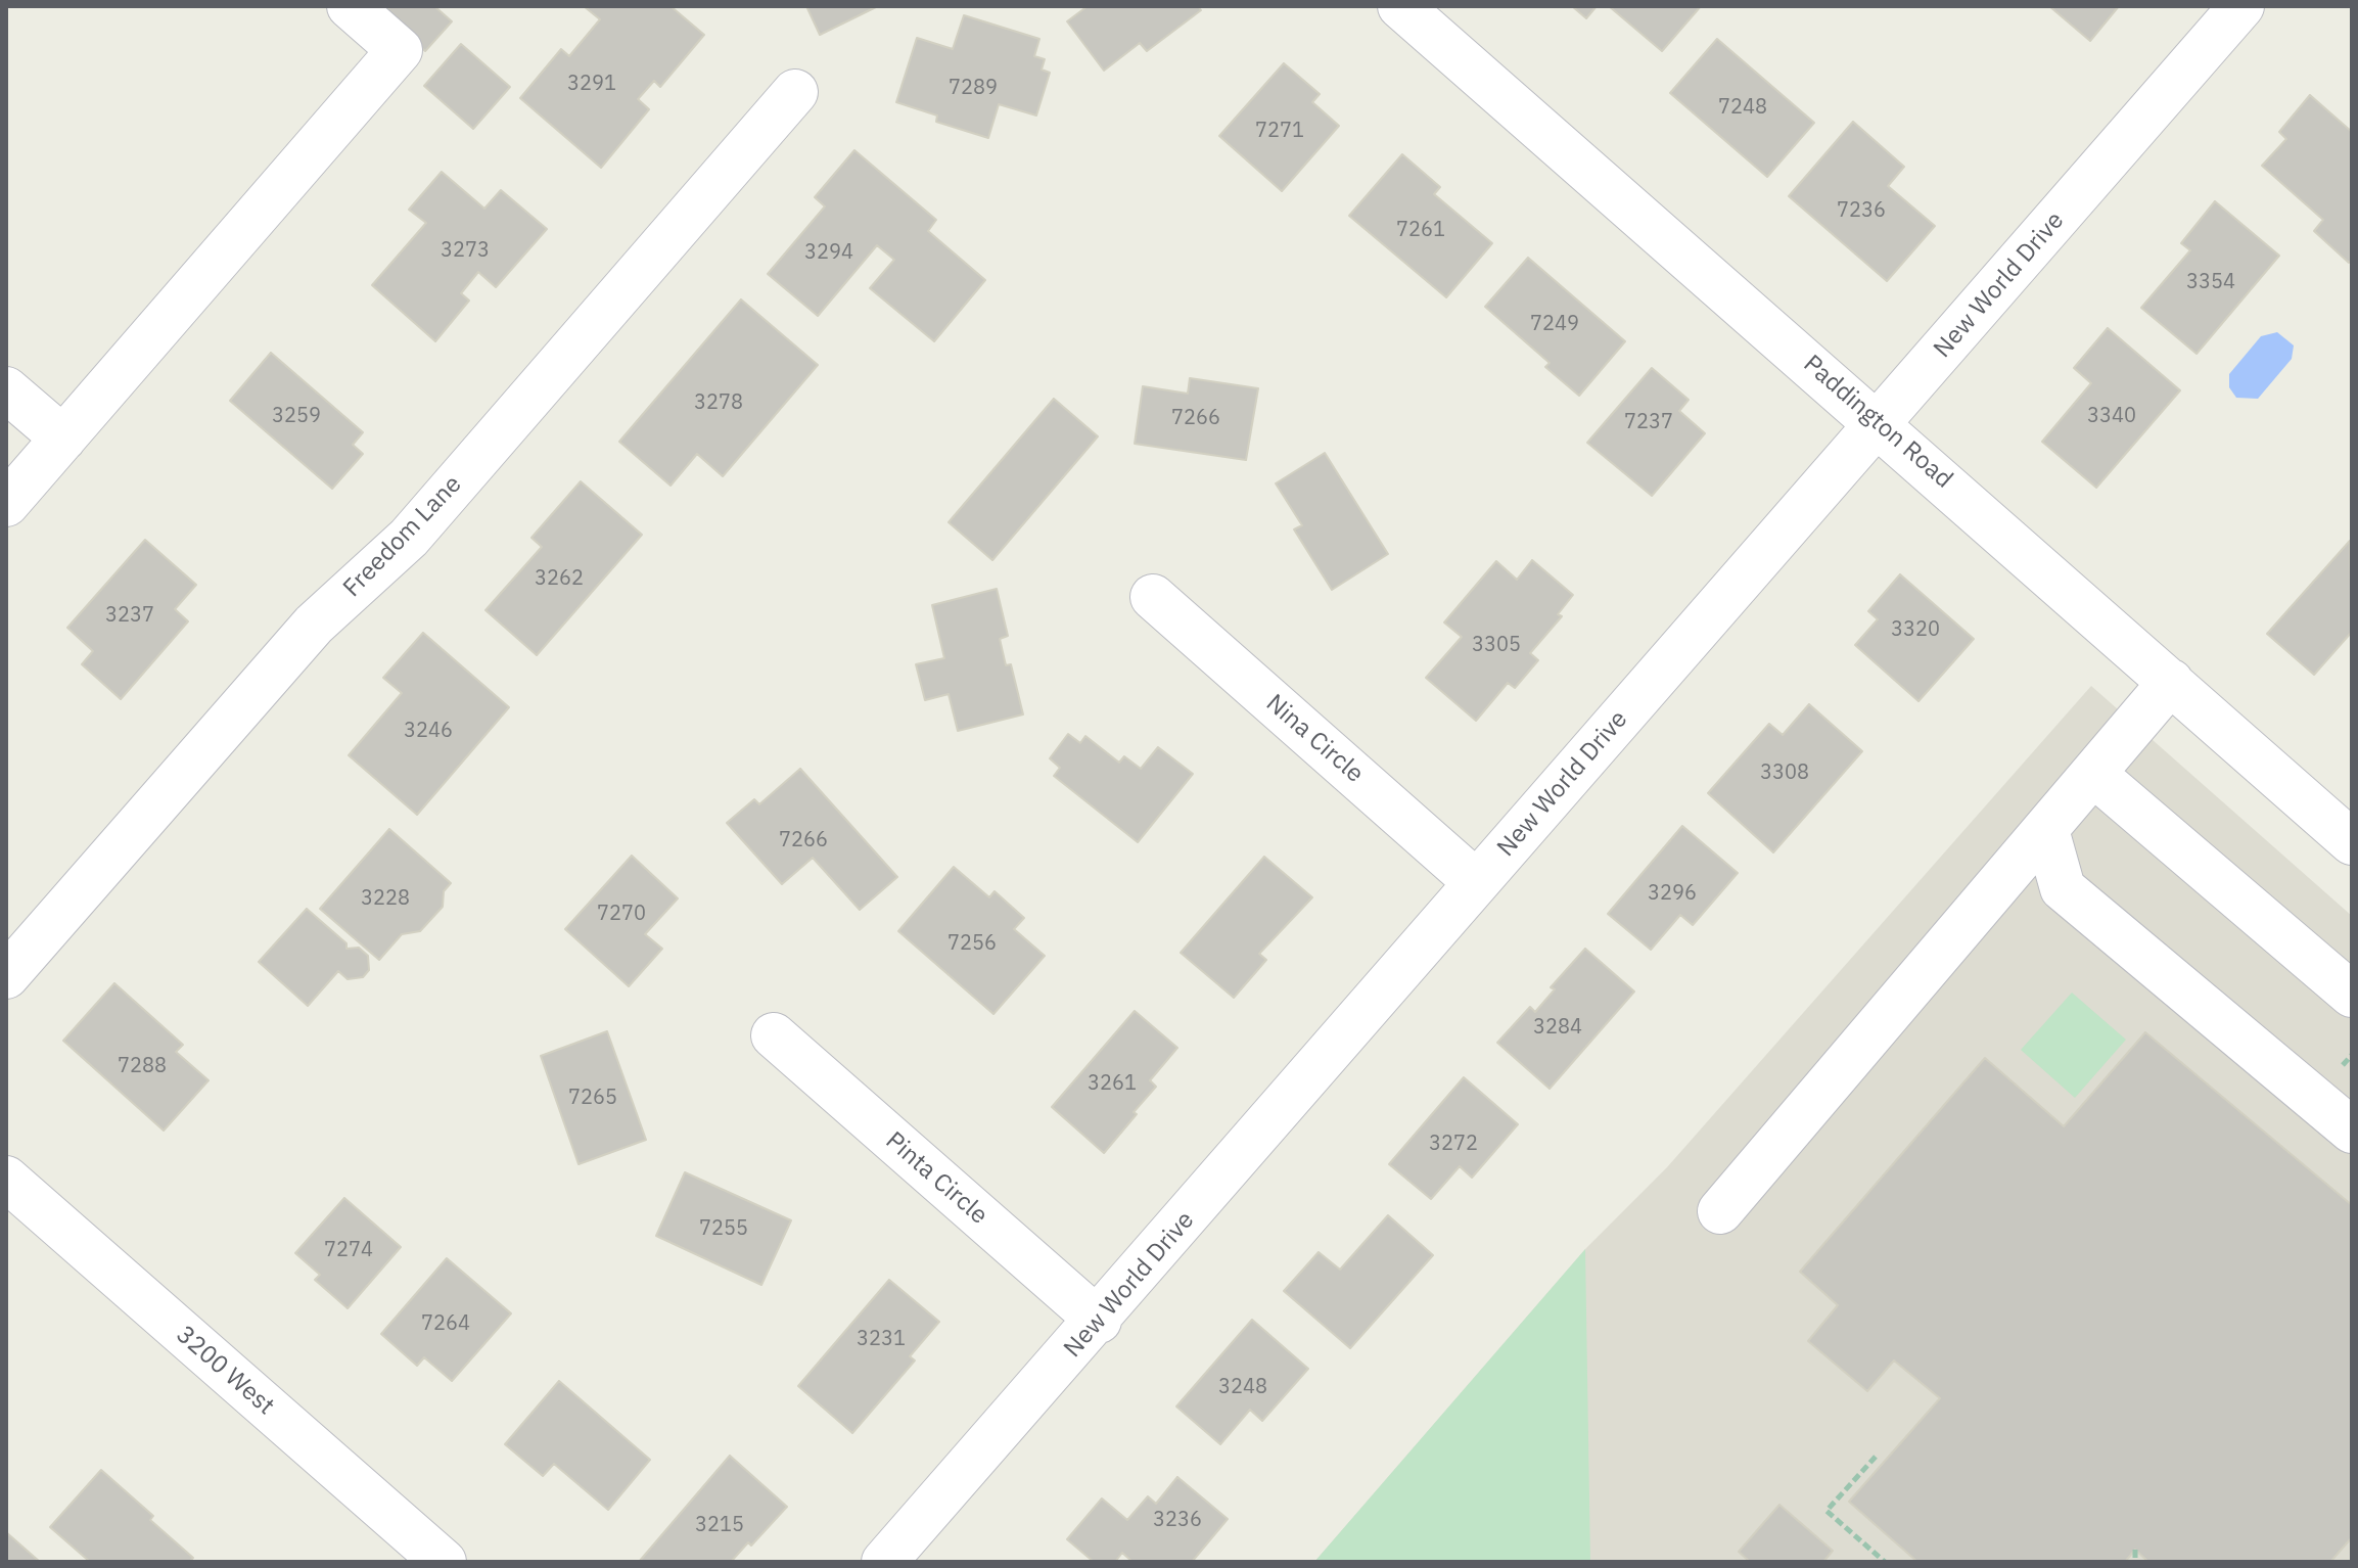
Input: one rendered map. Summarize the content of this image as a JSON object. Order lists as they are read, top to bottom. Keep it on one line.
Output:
{"streets":{"street":["New World Drive","Paddington Road","Freedom Lane","Nina Circle","Pinta Circle","3200 West"]},"crossings":[["New World Drive","Paddington Road"],["New World Drive","Nina Circle"],["New World Drive","Pinta Circle"]],"house_numbers":["3291","7289","7248","7271","7236","7261","3273","3294","3354","7249","3278","3259","3340","7266","7237","3262","3237","3320","3305","3246","3308","7266","3296","3228","7270","7256","3284","7288","3261","7265","3272","7255","7274","7264","3231","3248","3236","3215"]}
